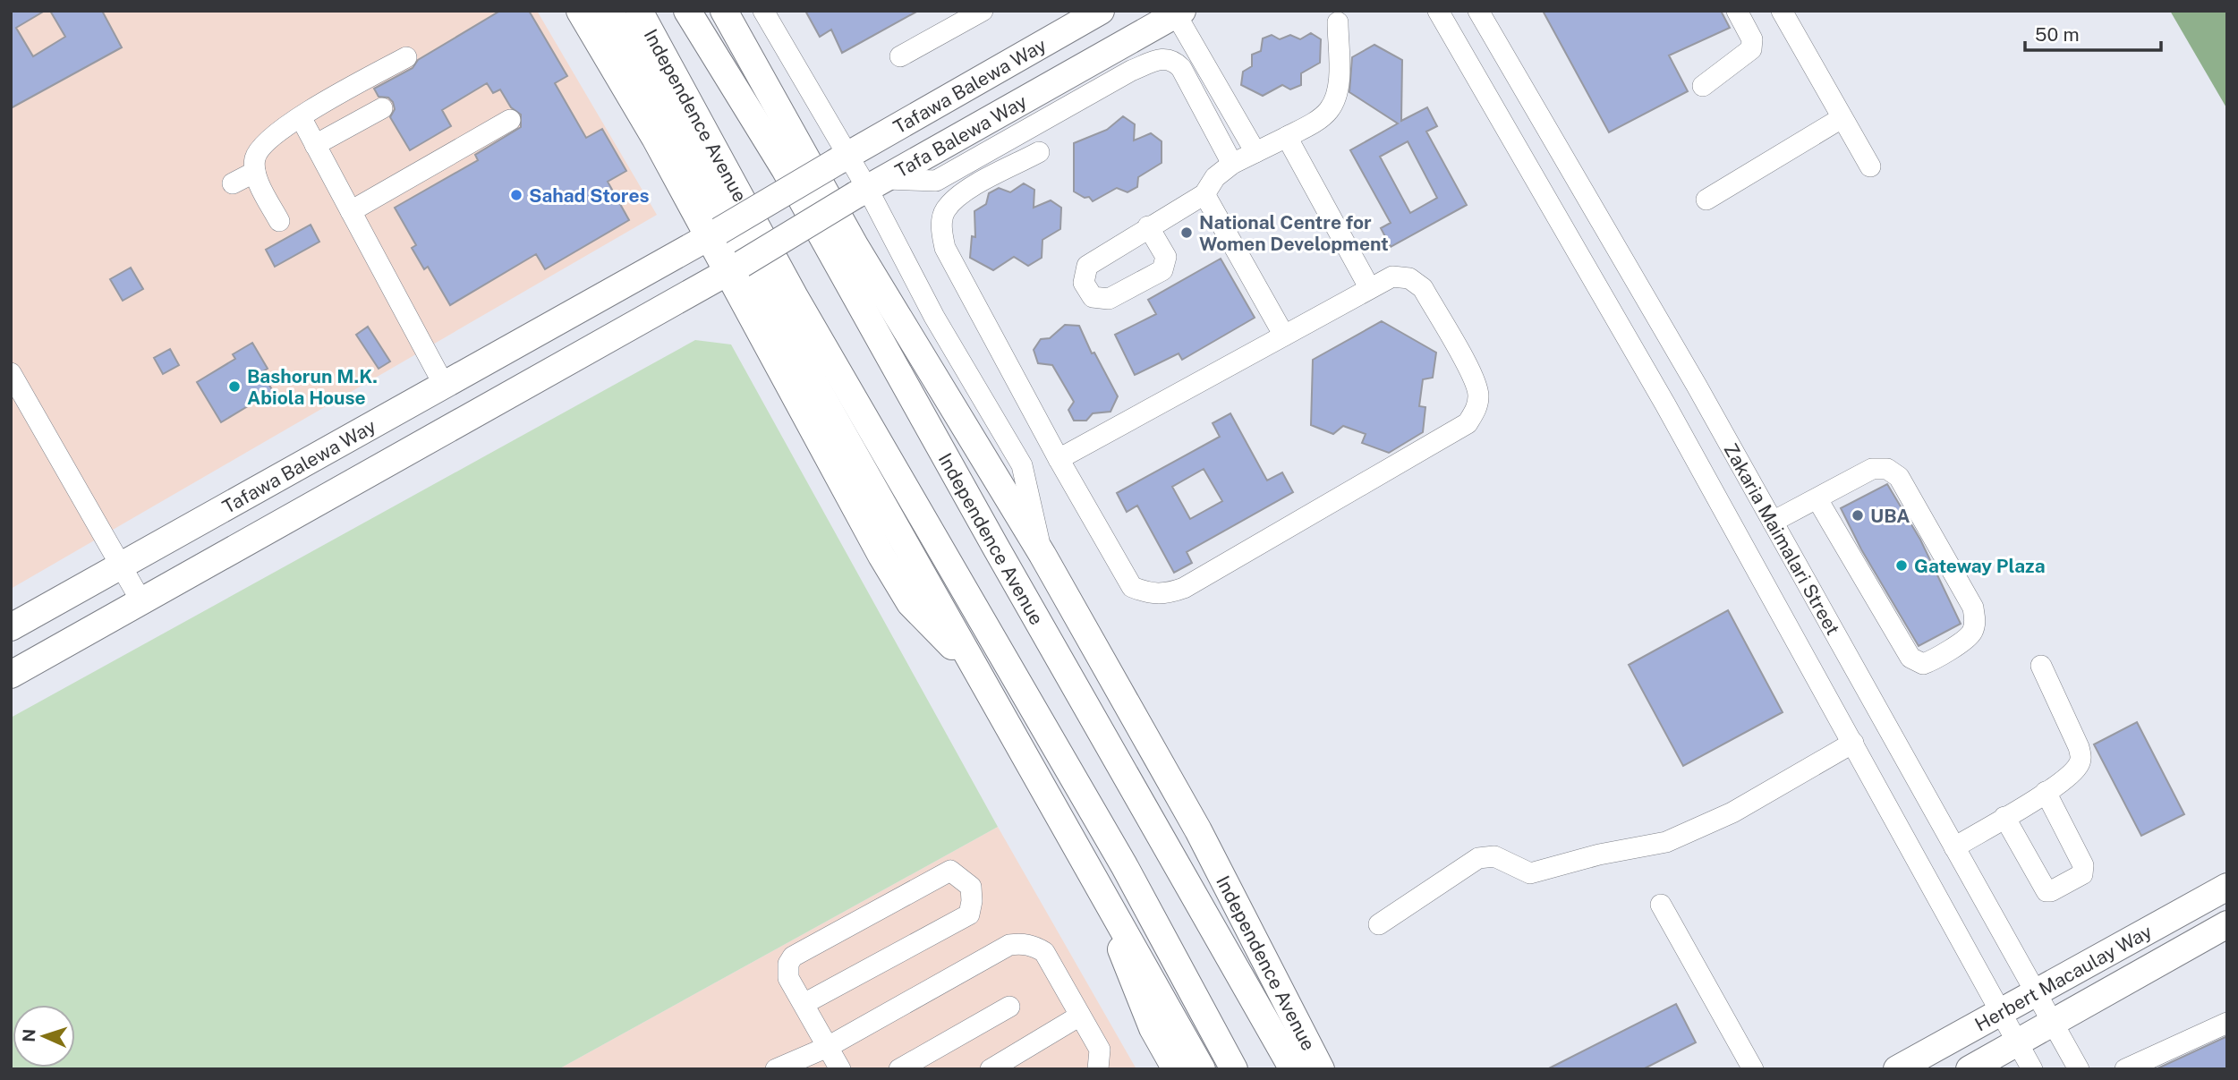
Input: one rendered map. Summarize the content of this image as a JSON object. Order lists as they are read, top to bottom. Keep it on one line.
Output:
{"streets":{"main road":["Tafawa Balewa Way","Independence Avenue","Tafa Balewa Way","Herbert Macaulay Way"],"street":["Zakaria Maimalari Street"]},"crossings":[["Zakaria Maimalari Street","Herbert Macaulay Way"]],"places":["Sahad Stores","National Centre for Women Development","Bashorun M.K. Abiola House","UBA","Gateway Plaza"],"scale_bar":"50 m","north":"left"}
